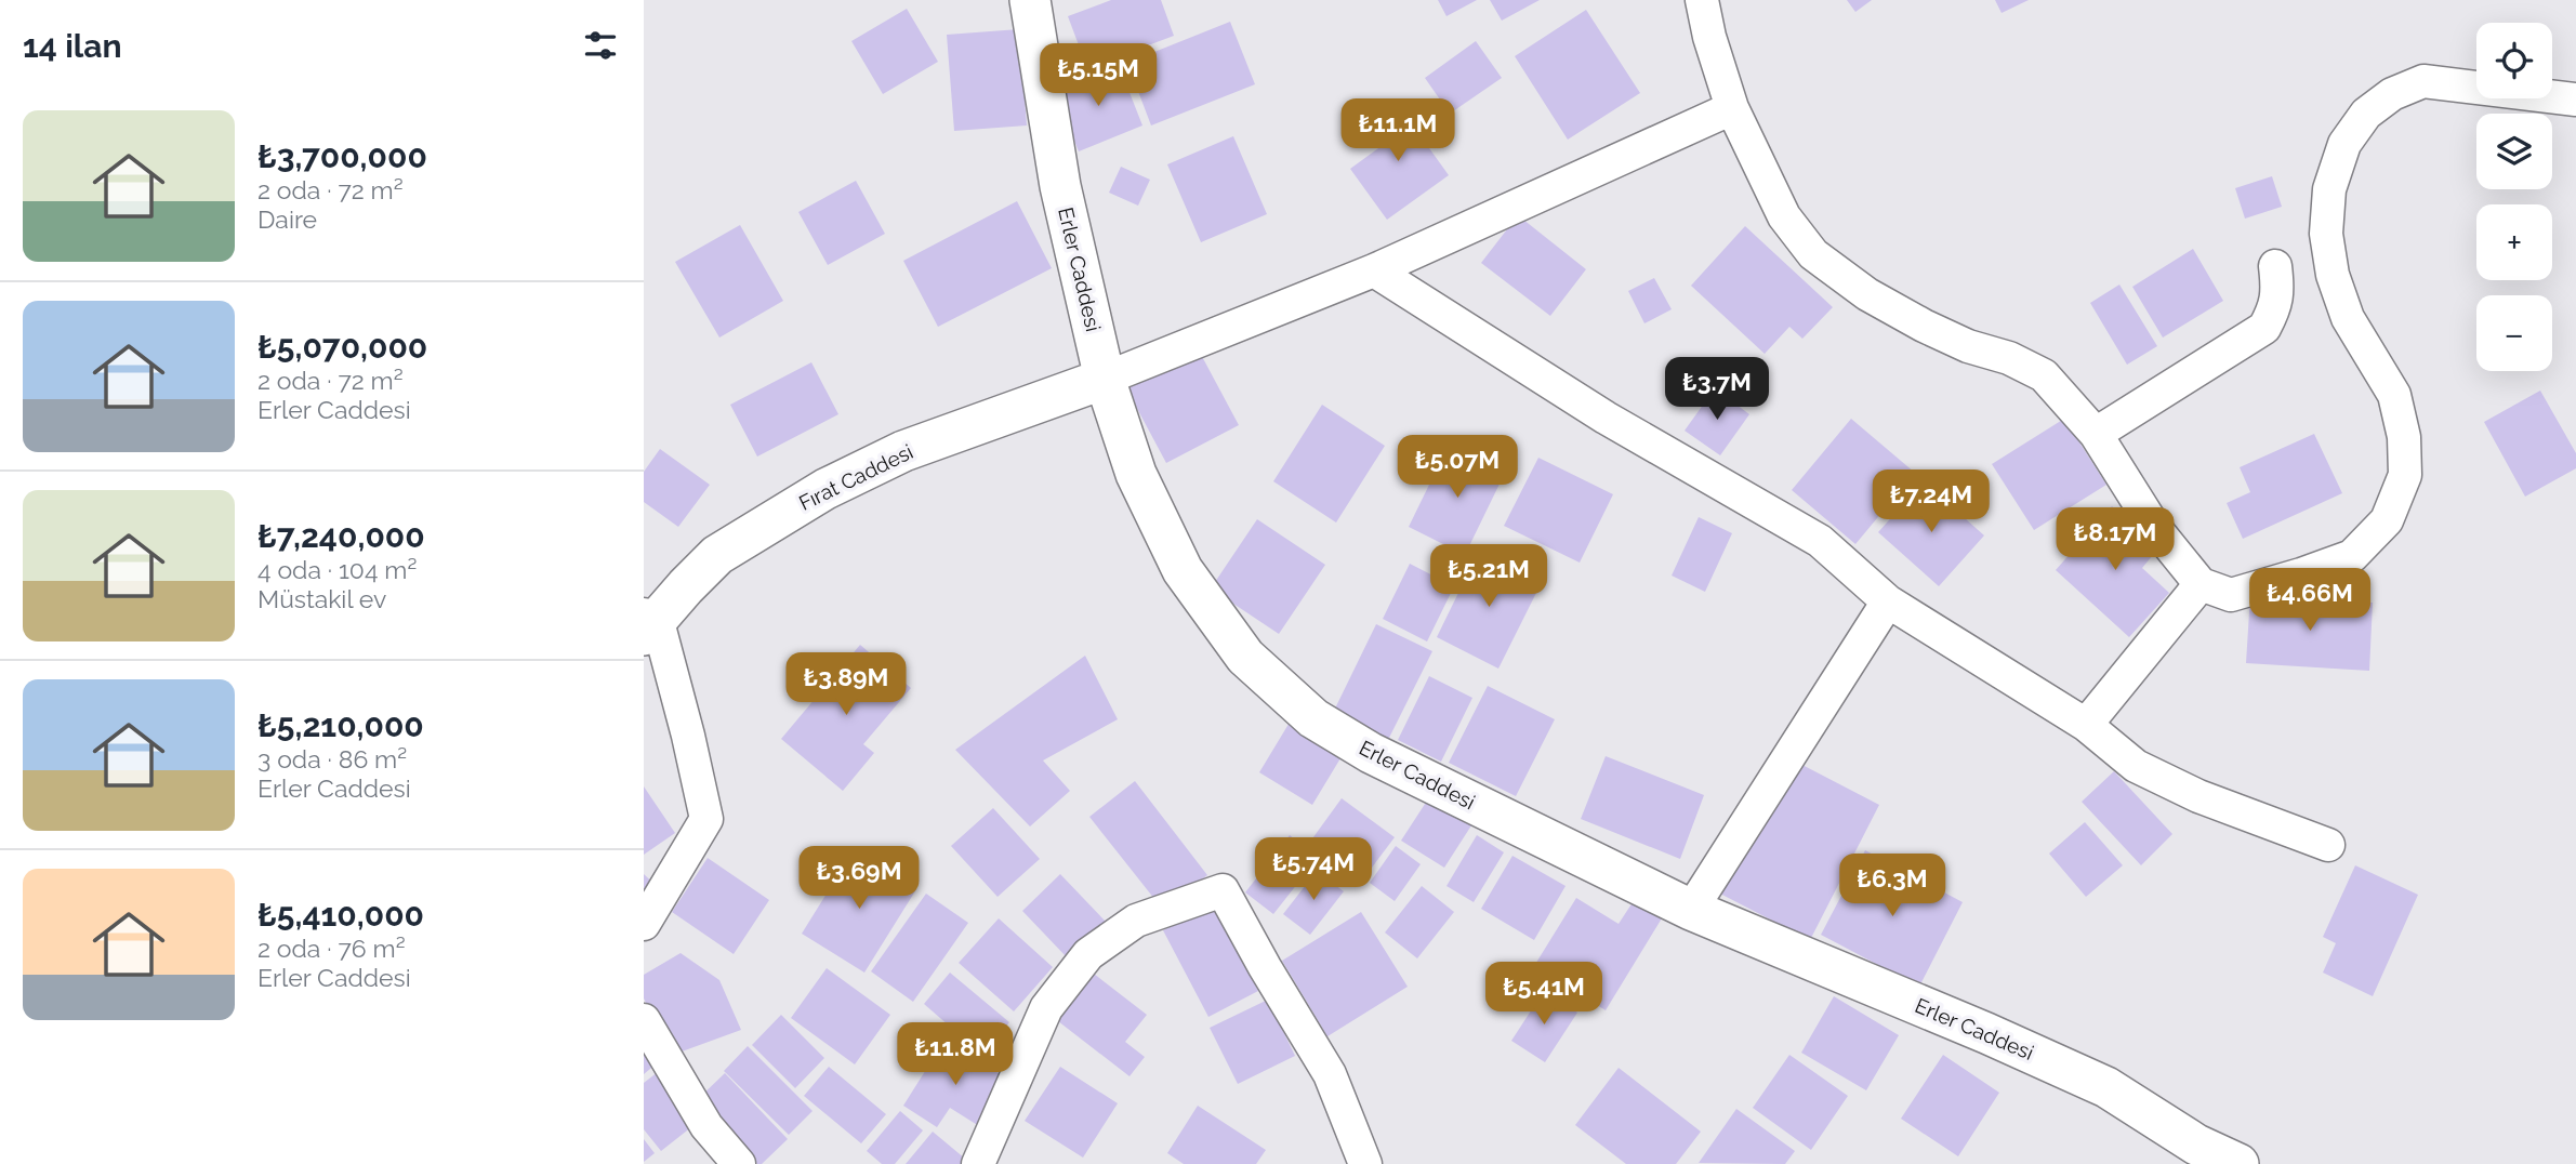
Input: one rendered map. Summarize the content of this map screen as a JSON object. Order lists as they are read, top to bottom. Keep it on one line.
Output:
{"streets":{"street":["Erler Caddesi","Fırat Caddesi"]},"crossings":[["Erler Caddesi","Fırat Caddesi"]],"page":{"heading":"14 ilan","map_buttons":["+","−"],"price":["₺5.15M","₺11.1M","₺3.7M","₺5.07M","₺7.24M","₺8.17M","₺5.21M","₺4.66M","₺3.89M","₺5.74M","₺3.69M","₺6.3M","₺5.41M","₺11.8M"],"list":[{"name":"₺3,700,000","note":"2 oda · 72 m² · Daire"},{"name":"₺5,070,000","note":"2 oda · 72 m² · Erler Caddesi"},{"name":"₺7,240,000","note":"4 oda · 104 m² · Müstakil ev"},{"name":"₺5,210,000","note":"3 oda · 86 m² · Erler Caddesi"},{"name":"₺5,410,000","note":"2 oda · 76 m² · Erler Caddesi"}]}}
